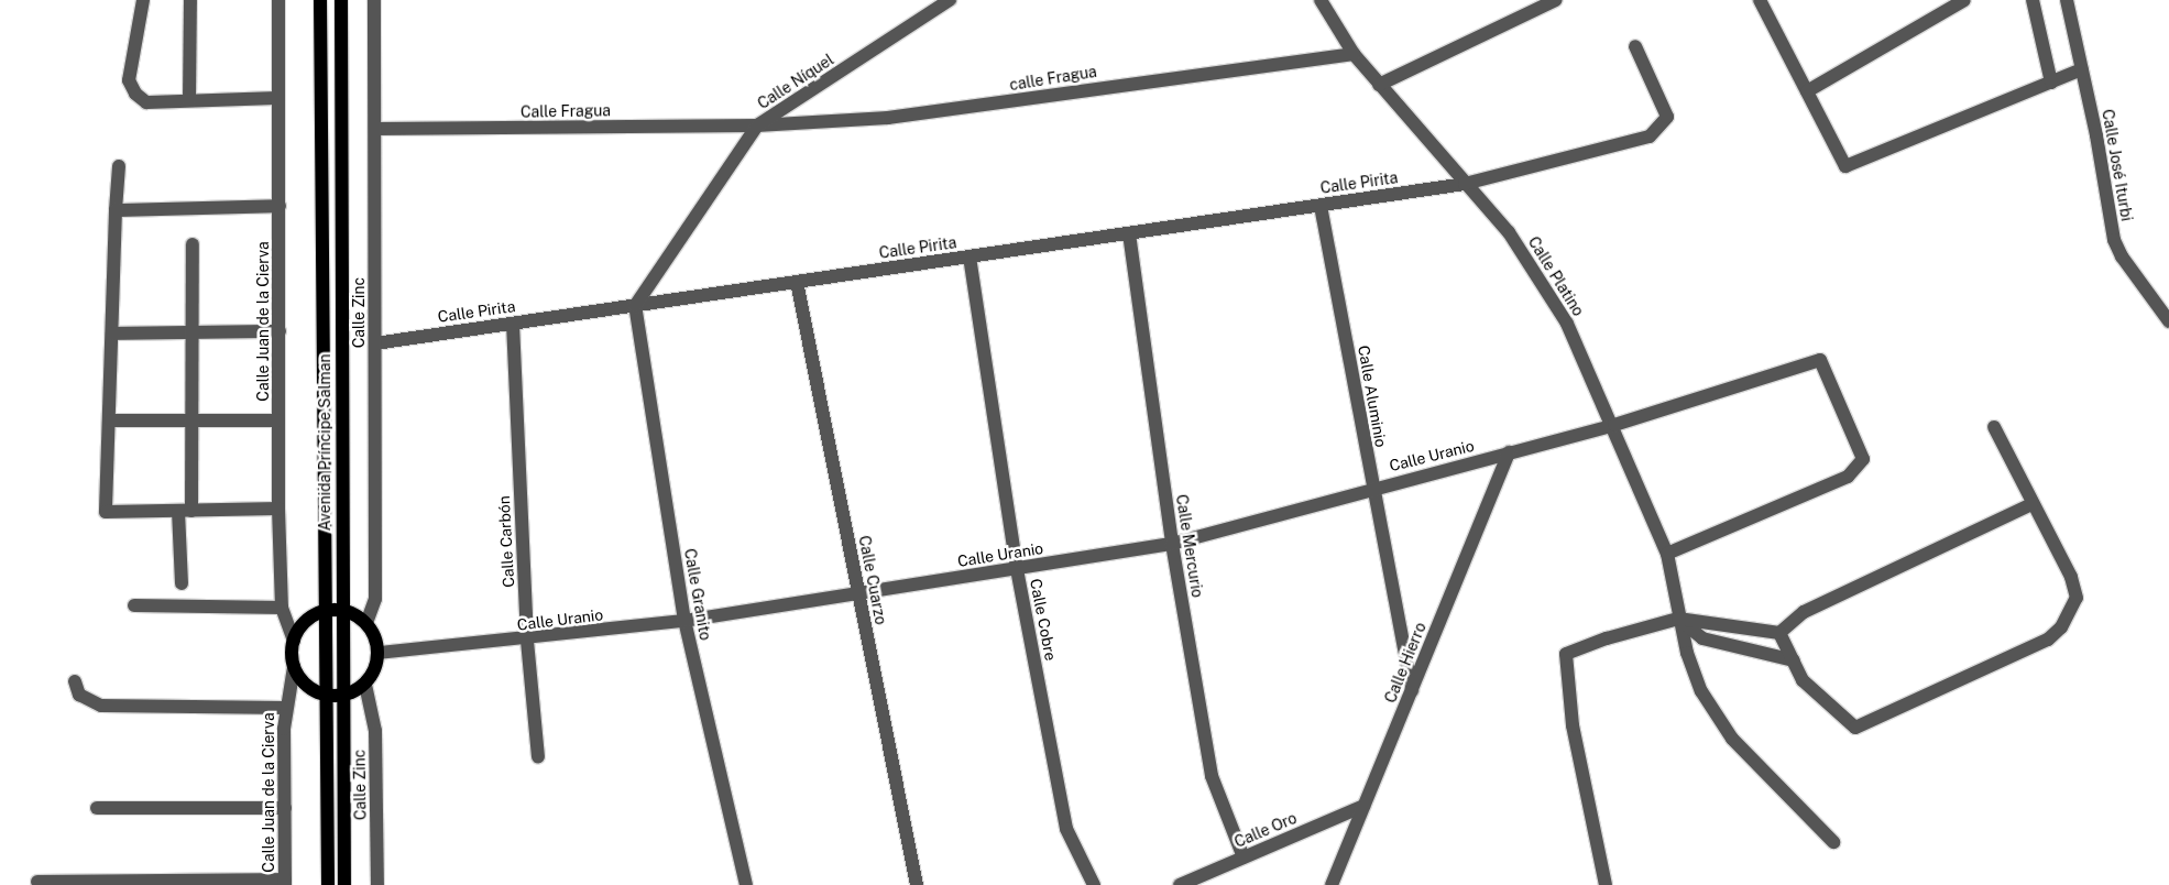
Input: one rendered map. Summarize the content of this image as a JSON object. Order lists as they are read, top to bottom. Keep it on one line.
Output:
{"streets":{"main road":["Avenida Príncipe Salman"],"street":["calle Fragua","Calle Níquel","Calle Fragua","Calle José Iturbi","Calle Pirita","Calle Platino","Calle Zinc","Calle Juan de la Cierva","Calle Aluminio","Calle Uranio","Calle Carbón","Calle Mercurio","Calle Cuarzo","Calle Granito","Calle Cobre","Calle Hierro","Calle Oro"]},"crossings":[["calle Fragua","Calle Níquel"],["calle Fragua","Calle Fragua"],["calle Fragua","Calle Platino"],["Calle Níquel","Calle Fragua"],["Calle Níquel","Calle Pirita"],["Calle Níquel","Calle Granito"],["Calle Fragua","Calle Zinc"],["Calle Pirita","Calle Platino"],["Calle Pirita","Calle Zinc"],["Calle Pirita","Calle Aluminio"],["Calle Pirita","Calle Carbón"],["Calle Pirita","Calle Mercurio"],["Calle Pirita","Calle Cuarzo"],["Calle Pirita","Calle Granito"],["Calle Pirita","Calle Cobre"],["Calle Platino","Calle Uranio"],["Calle Aluminio","Calle Uranio"],["Calle Aluminio","Calle Hierro"],["Calle Uranio","Calle Carbón"],["Calle Uranio","Calle Mercurio"],["Calle Uranio","Calle Cuarzo"],["Calle Uranio","Calle Granito"],["Calle Uranio","Calle Cobre"],["Calle Uranio","Calle Hierro"],["Calle Mercurio","Calle Oro"],["Calle Hierro","Calle Oro"]]}
